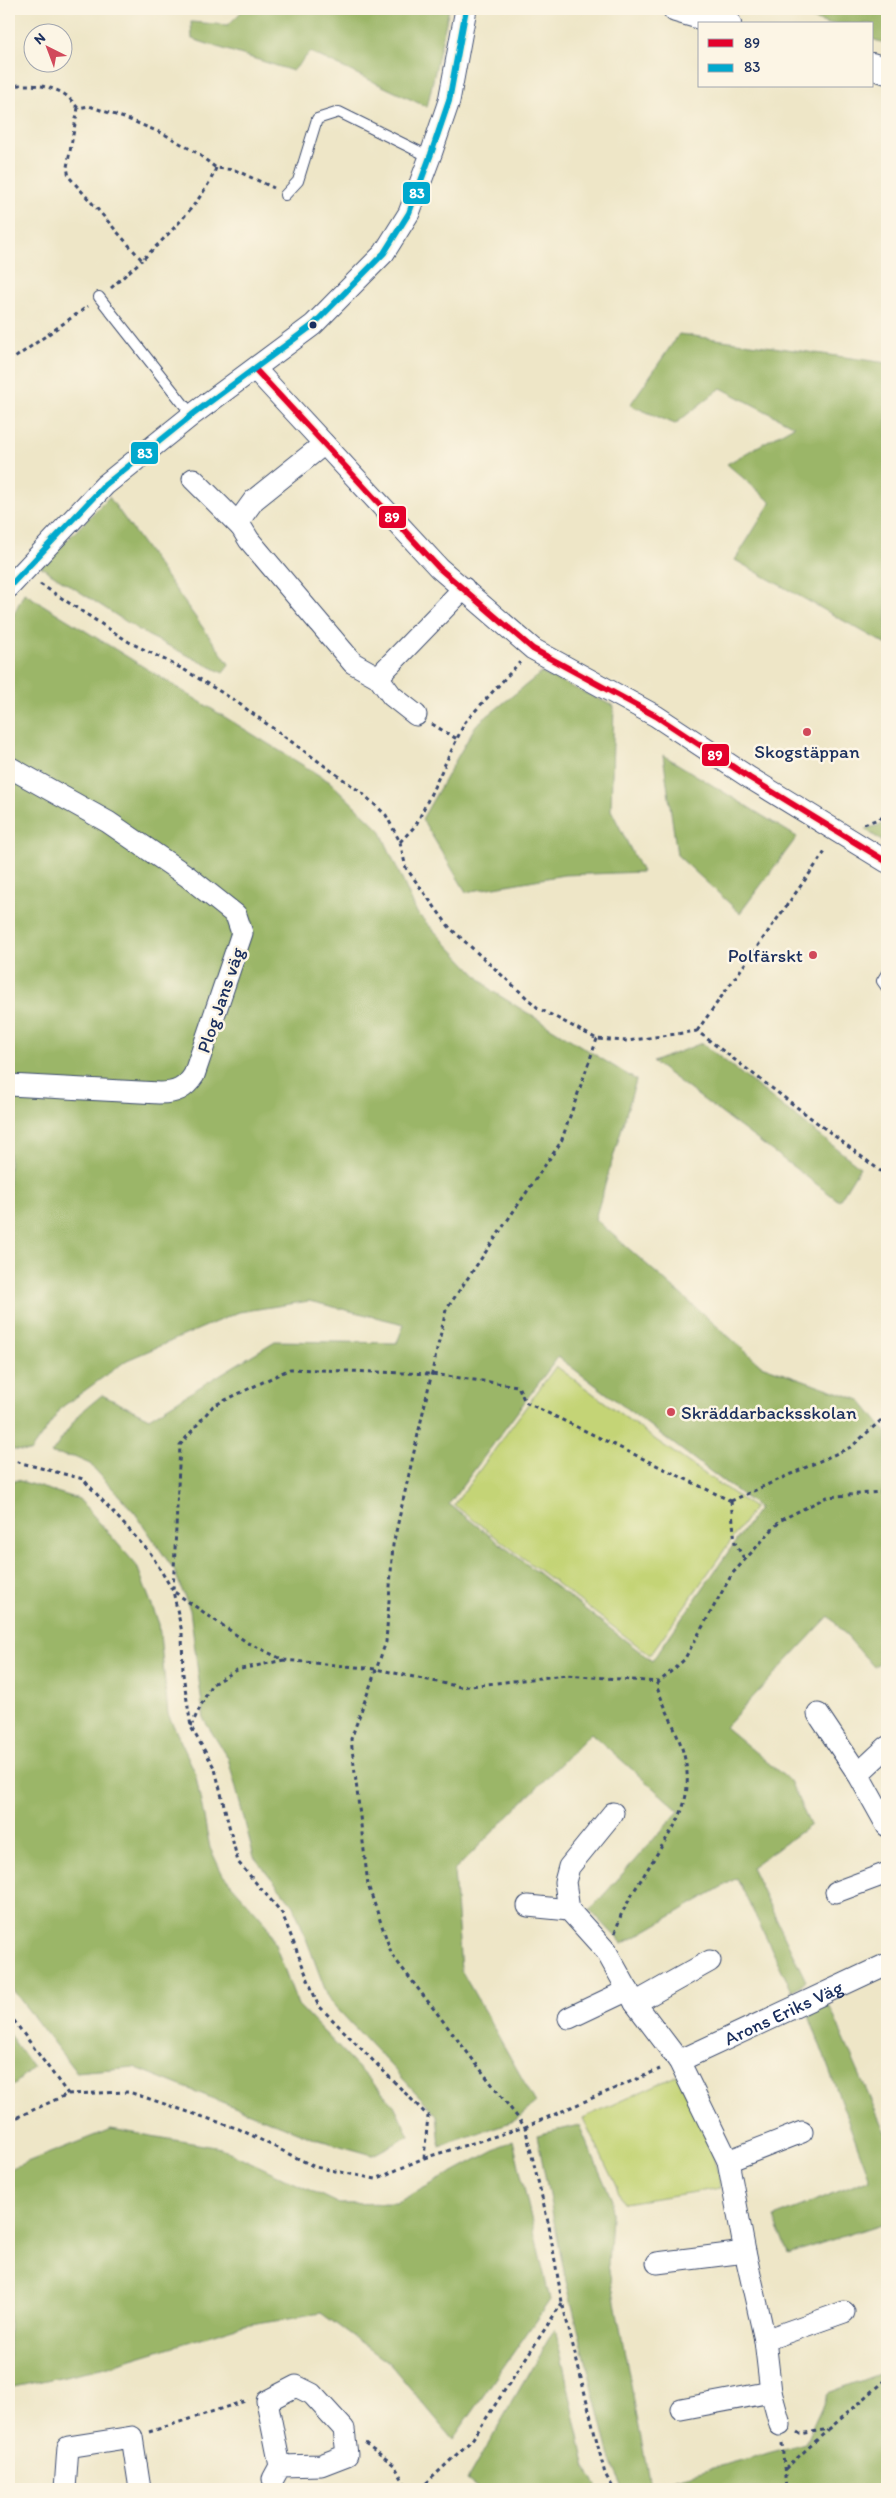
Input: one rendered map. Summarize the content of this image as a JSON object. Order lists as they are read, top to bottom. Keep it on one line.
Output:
{"streets":{"street":["Plog Jans väg","Arons Eriks Väg"]},"places":["Skogstäppan","Polfärskt","Skräddarbacksskolan"],"lines":["transit line 83","transit line 89"],"legend":["89","83"],"north":"top left"}
